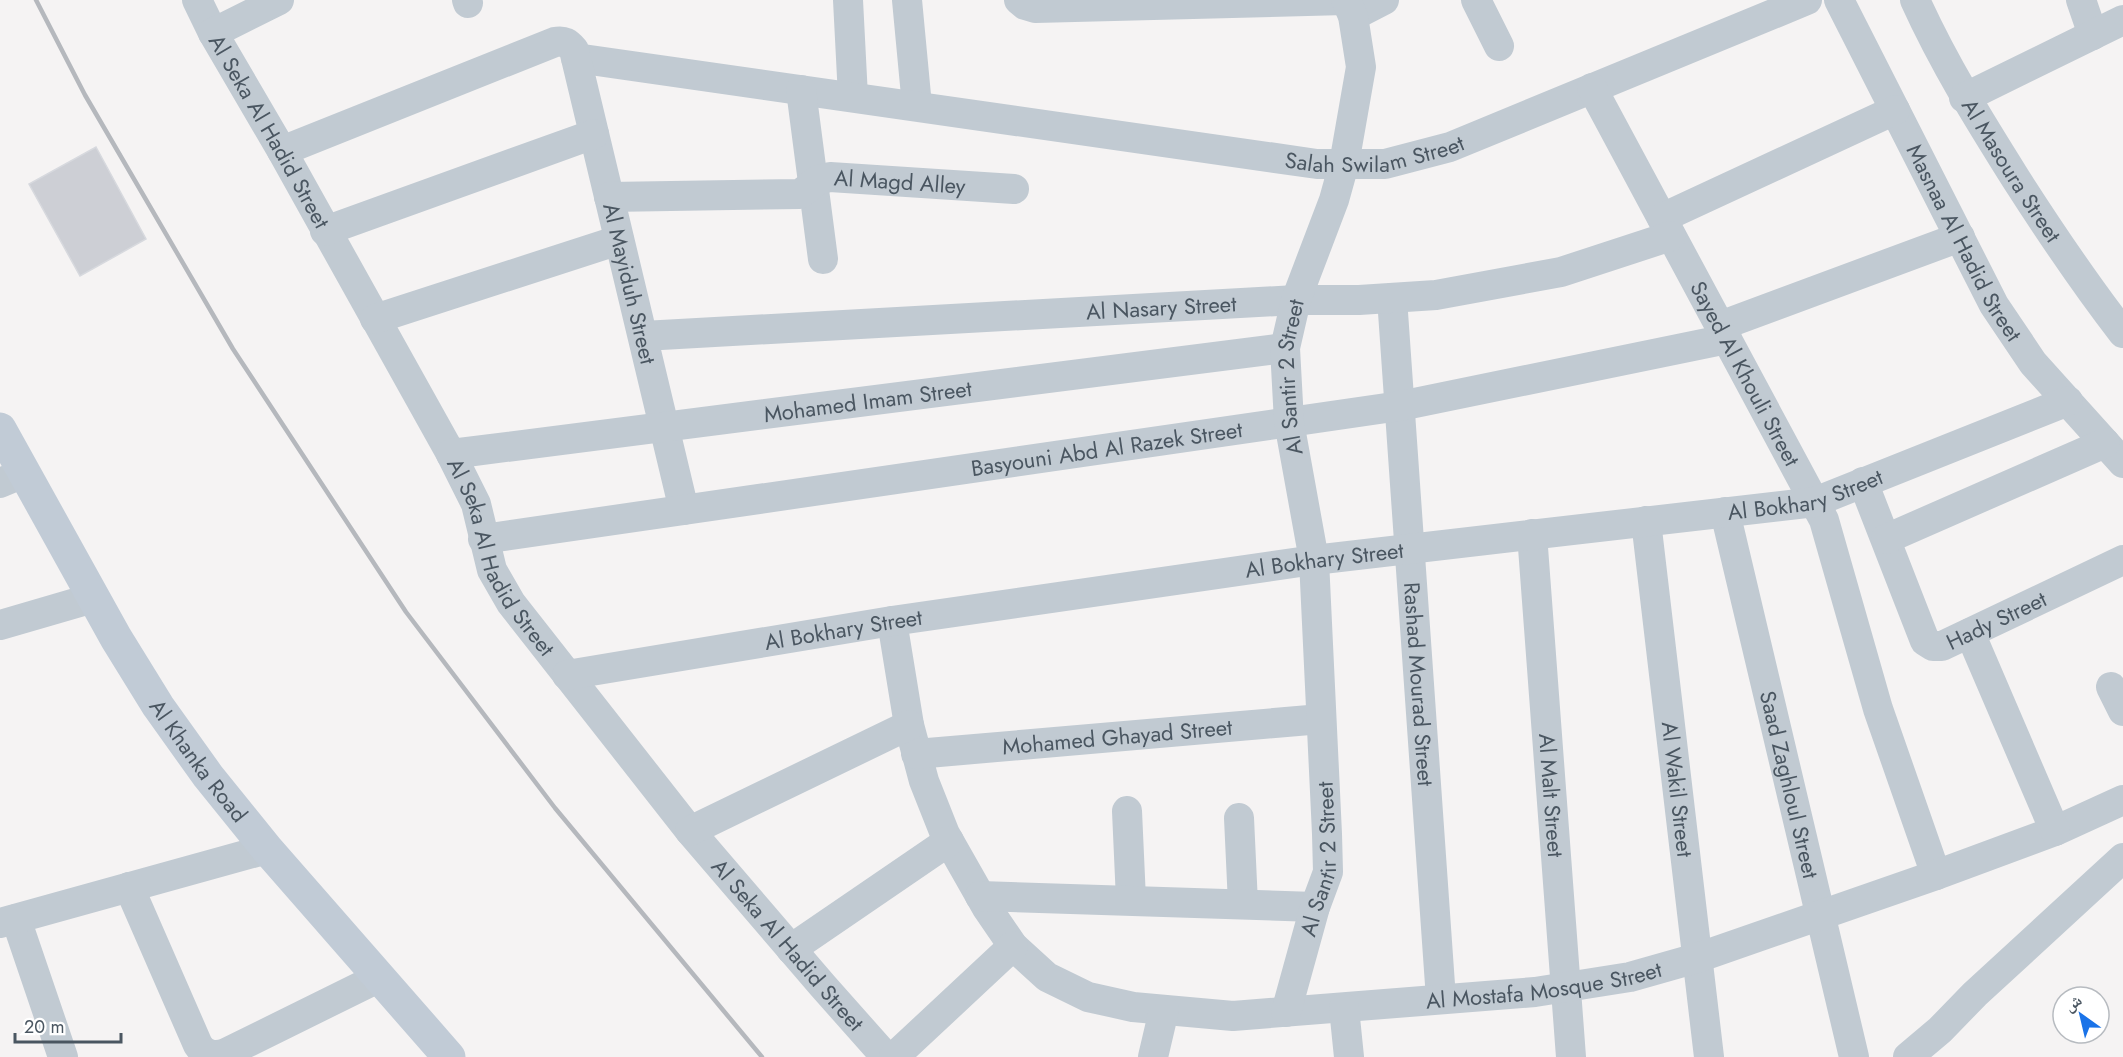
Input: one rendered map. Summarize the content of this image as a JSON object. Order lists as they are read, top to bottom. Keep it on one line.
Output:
{"streets":{"main road":["Al Khanka Road"],"street":["Al Seka Al Hadid Street","Salah Swilam Street","Al Masoura Street","Al Magd Alley","Masnaa Al Hadid Street","Al Mayiduh Street","Al Nasary Street","Sayed Al Khouli Street","Al Santir 2 Street","Mohamed Imam Street","Basyouni Abd Al Razek Street","Al Bokhary Street","Hady Street","Rashad Mourad Street","Mohamed Ghayad Street","Saad Zaghloul Street","Al Wakil Street","Al Malt Street","Al Mostafa Mosque Street"]},"crossings":[["Al Seka Al Hadid Street","Mohamed Imam Street"],["Al Seka Al Hadid Street","Basyouni Abd Al Razek Street"],["Al Seka Al Hadid Street","Al Bokhary Street"],["Salah Swilam Street","Al Mayiduh Street"],["Salah Swilam Street","Sayed Al Khouli Street"],["Salah Swilam Street","Al Santir 2 Street"],["Al Magd Alley","Al Mayiduh Street"],["Masnaa Al Hadid Street","Al Nasary Street"],["Masnaa Al Hadid Street","Basyouni Abd Al Razek Street"],["Masnaa Al Hadid Street","Al Bokhary Street"],["Al Mayiduh Street","Al Nasary Street"],["Al Mayiduh Street","Mohamed Imam Street"],["Al Mayiduh Street","Basyouni Abd Al Razek Street"],["Al Nasary Street","Sayed Al Khouli Street"],["Al Nasary Street","Al Santir 2 Street"],["Al Nasary Street","Rashad Mourad Street"],["Sayed Al Khouli Street","Basyouni Abd Al Razek Street"],["Sayed Al Khouli Street","Al Bokhary Street"],["Sayed Al Khouli Street","Al Mostafa Mosque Street"],["Al Santir 2 Street","Mohamed Imam Street"],["Al Santir 2 Street","Basyouni Abd Al Razek Street"],["Al Santir 2 Street","Al Bokhary Street"],["Al Santir 2 Street","Mohamed Ghayad Street"],["Al Santir 2 Street","Al Mostafa Mosque Street"],["Basyouni Abd Al Razek Street","Rashad Mourad Street"],["Al Bokhary Street","Hady Street"],["Al Bokhary Street","Rashad Mourad Street"],["Al Bokhary Street","Saad Zaghloul Street"],["Al Bokhary Street","Al Wakil Street"],["Al Bokhary Street","Al Malt Street"],["Al Bokhary Street","Al Mostafa Mosque Street"],["Rashad Mourad Street","Al Mostafa Mosque Street"],["Mohamed Ghayad Street","Al Mostafa Mosque Street"],["Saad Zaghloul Street","Al Mostafa Mosque Street"],["Al Wakil Street","Al Mostafa Mosque Street"],["Al Malt Street","Al Mostafa Mosque Street"]],"scale_bar":"20 m","north":"top left"}
